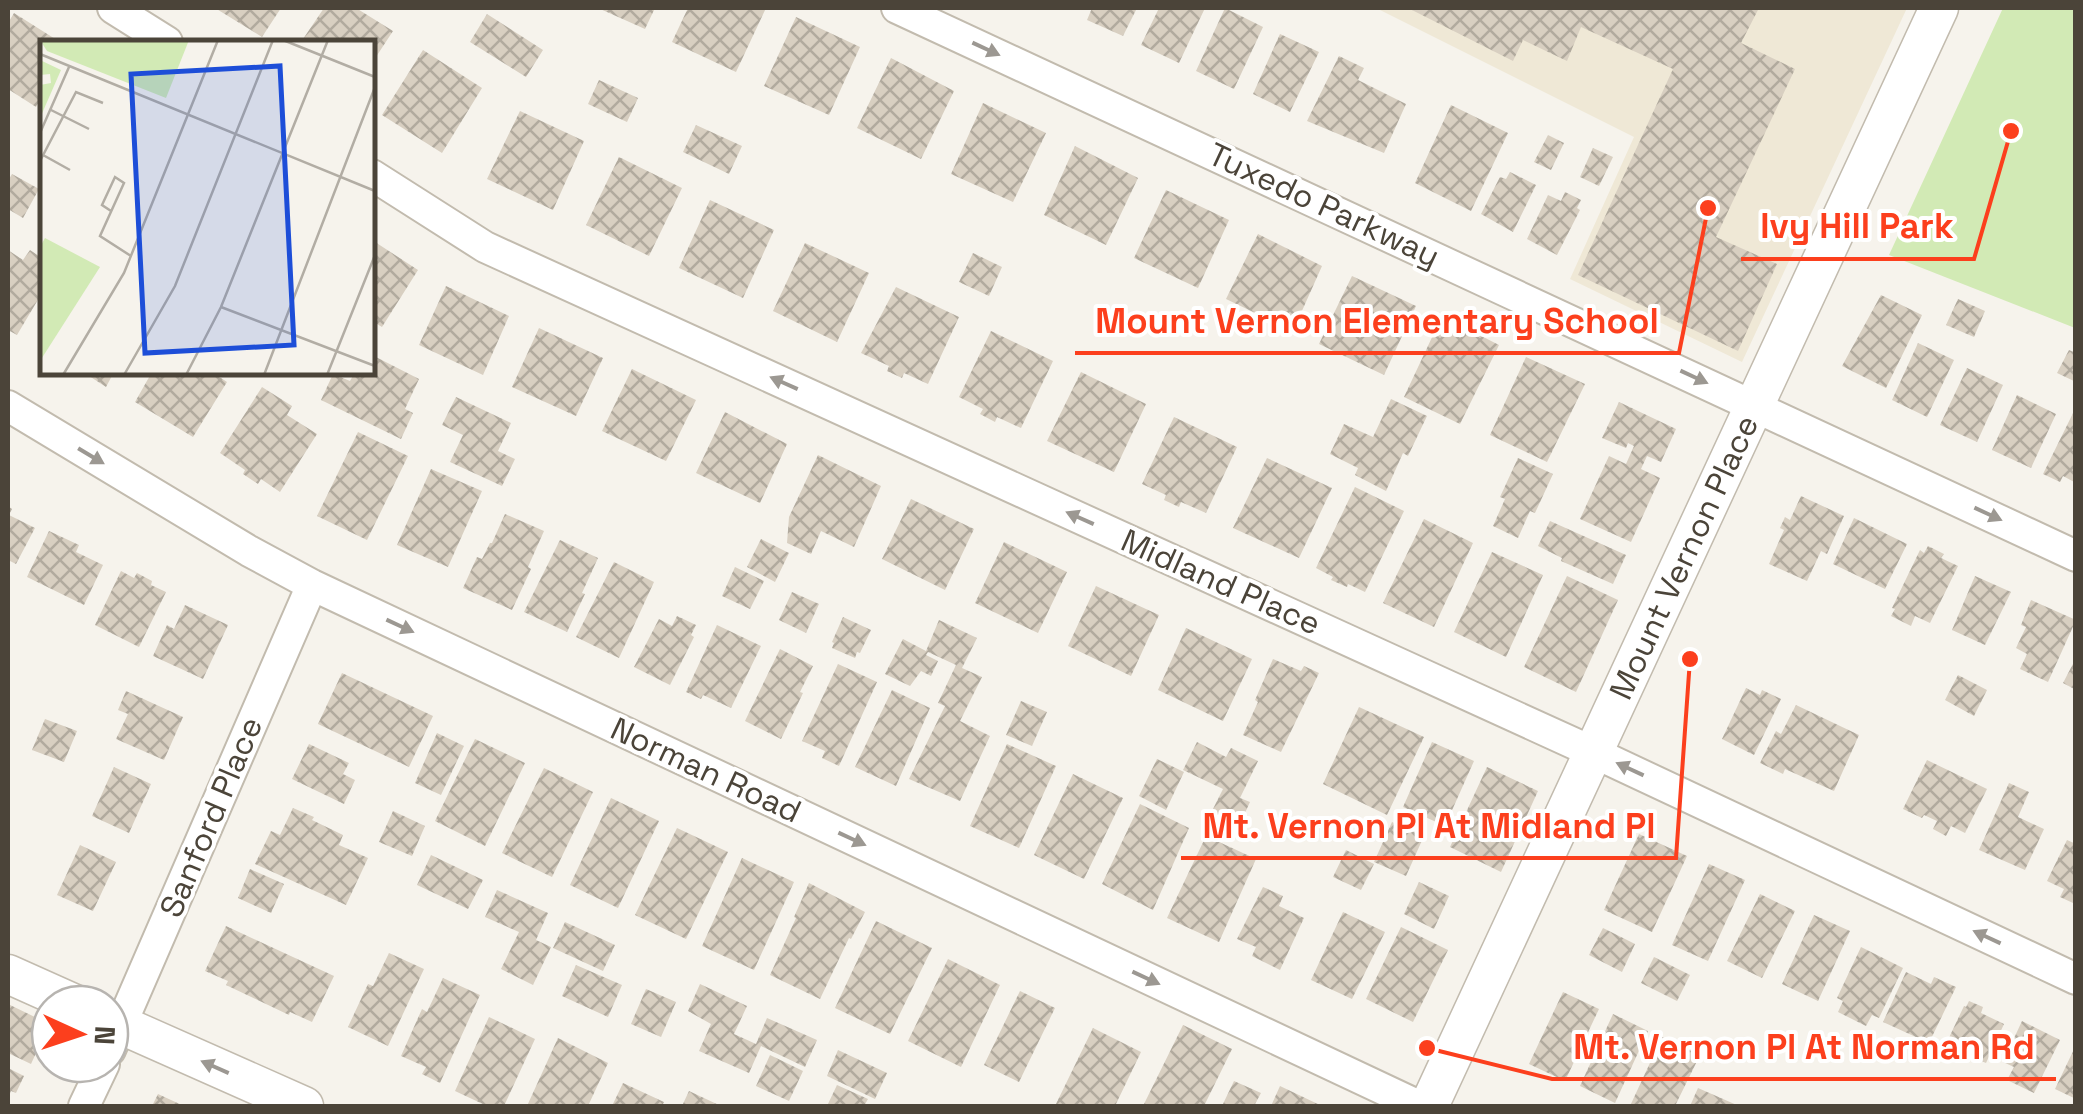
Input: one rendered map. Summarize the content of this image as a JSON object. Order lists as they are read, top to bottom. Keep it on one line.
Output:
{"streets":{"street":["Tuxedo Parkway","Mount Vernon Place","Midland Place","Norman Road","Sanford Place"]},"crossings":[["Tuxedo Parkway","Mount Vernon Place"],["Mount Vernon Place","Midland Place"],["Norman Road","Sanford Place"]],"one_way":["Tuxedo Parkway","Midland Place","Norman Road"],"places":["Ivy Hill Park","Mount Vernon Elementary School","Mt. Vernon Pl At Midland Pl","Mt. Vernon Pl At Norman Rd"],"north":"right"}
